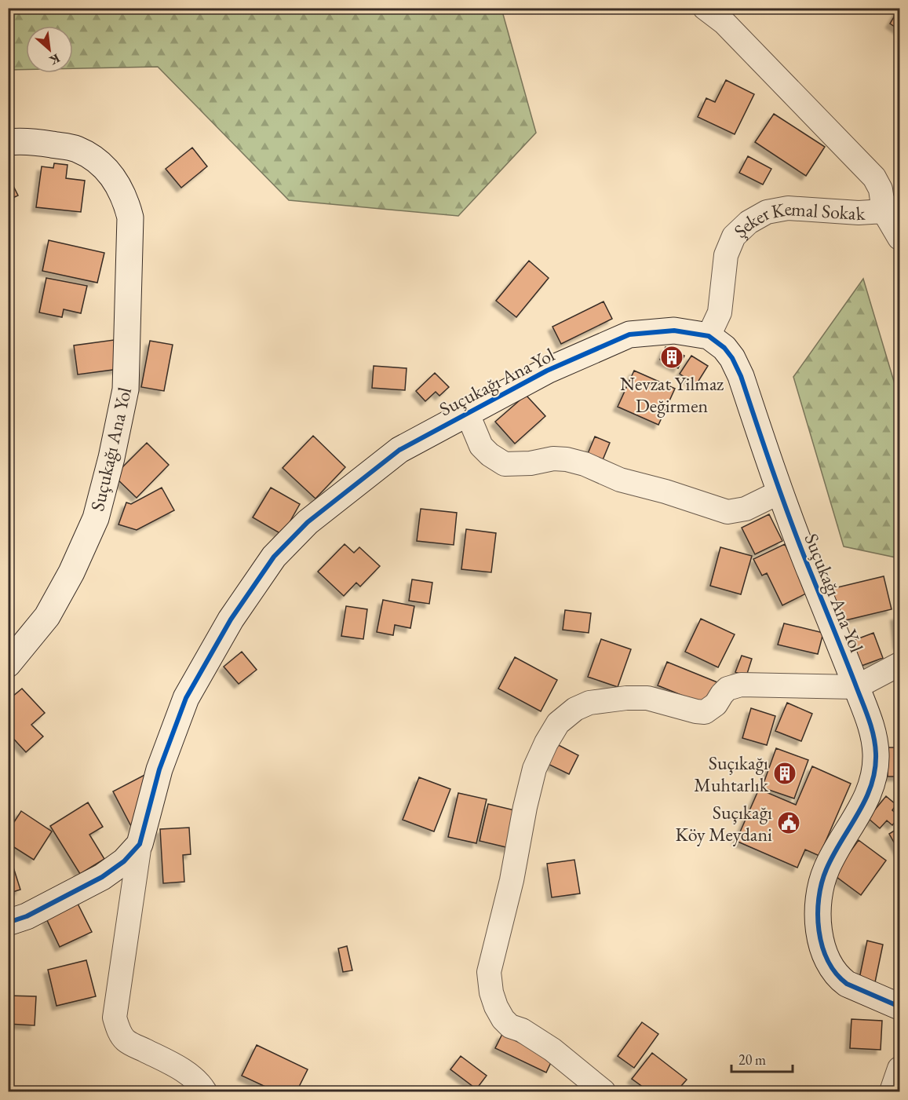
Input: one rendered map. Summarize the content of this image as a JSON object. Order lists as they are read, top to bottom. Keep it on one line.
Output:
{"streets":{"street":["Şeker Kemal Sokak","Suçukağı Ana Yol"]},"crossings":[["Şeker Kemal Sokak","Suçukağı Ana Yol"]],"places":{"building":["Nevzat Yilmaz Değirmen","Suçıkağı Muhtarlık"],"public building":["Suçıkağı Köy Meydani"]},"scale_bar":"20 m","north":"bottom right"}
